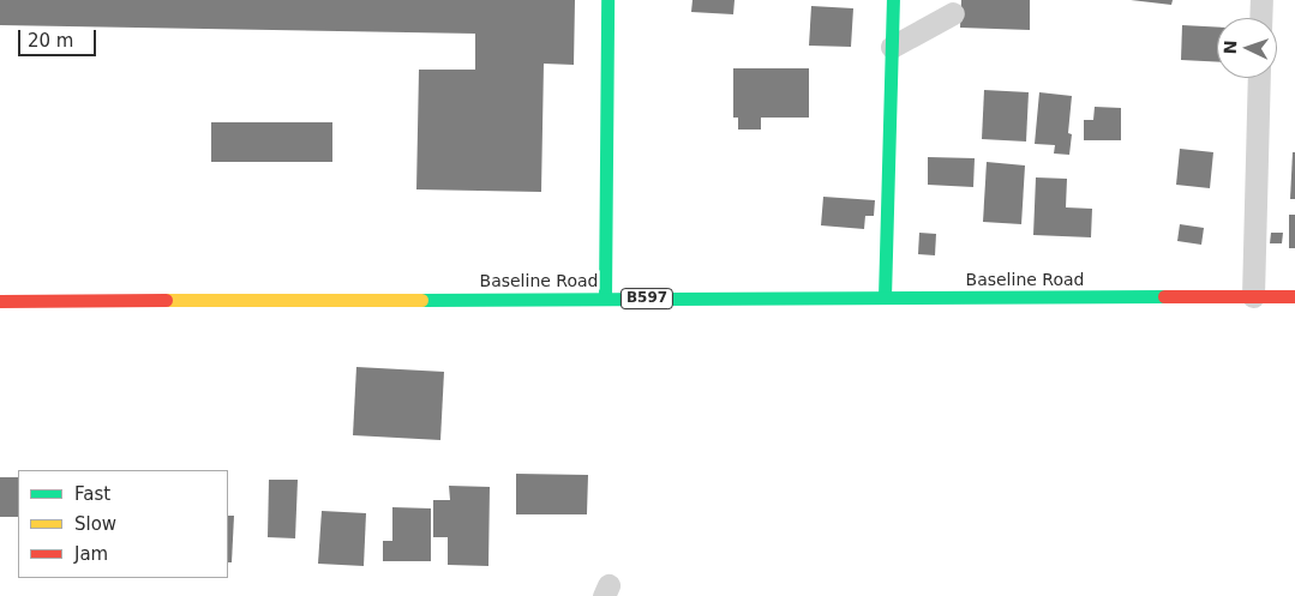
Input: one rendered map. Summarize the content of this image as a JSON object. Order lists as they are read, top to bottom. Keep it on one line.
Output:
{"streets":{"main road":["Baseline Road","B597"]},"legend":["Fast","Slow","Jam"],"scale_bar":"20 m","north":"left"}
